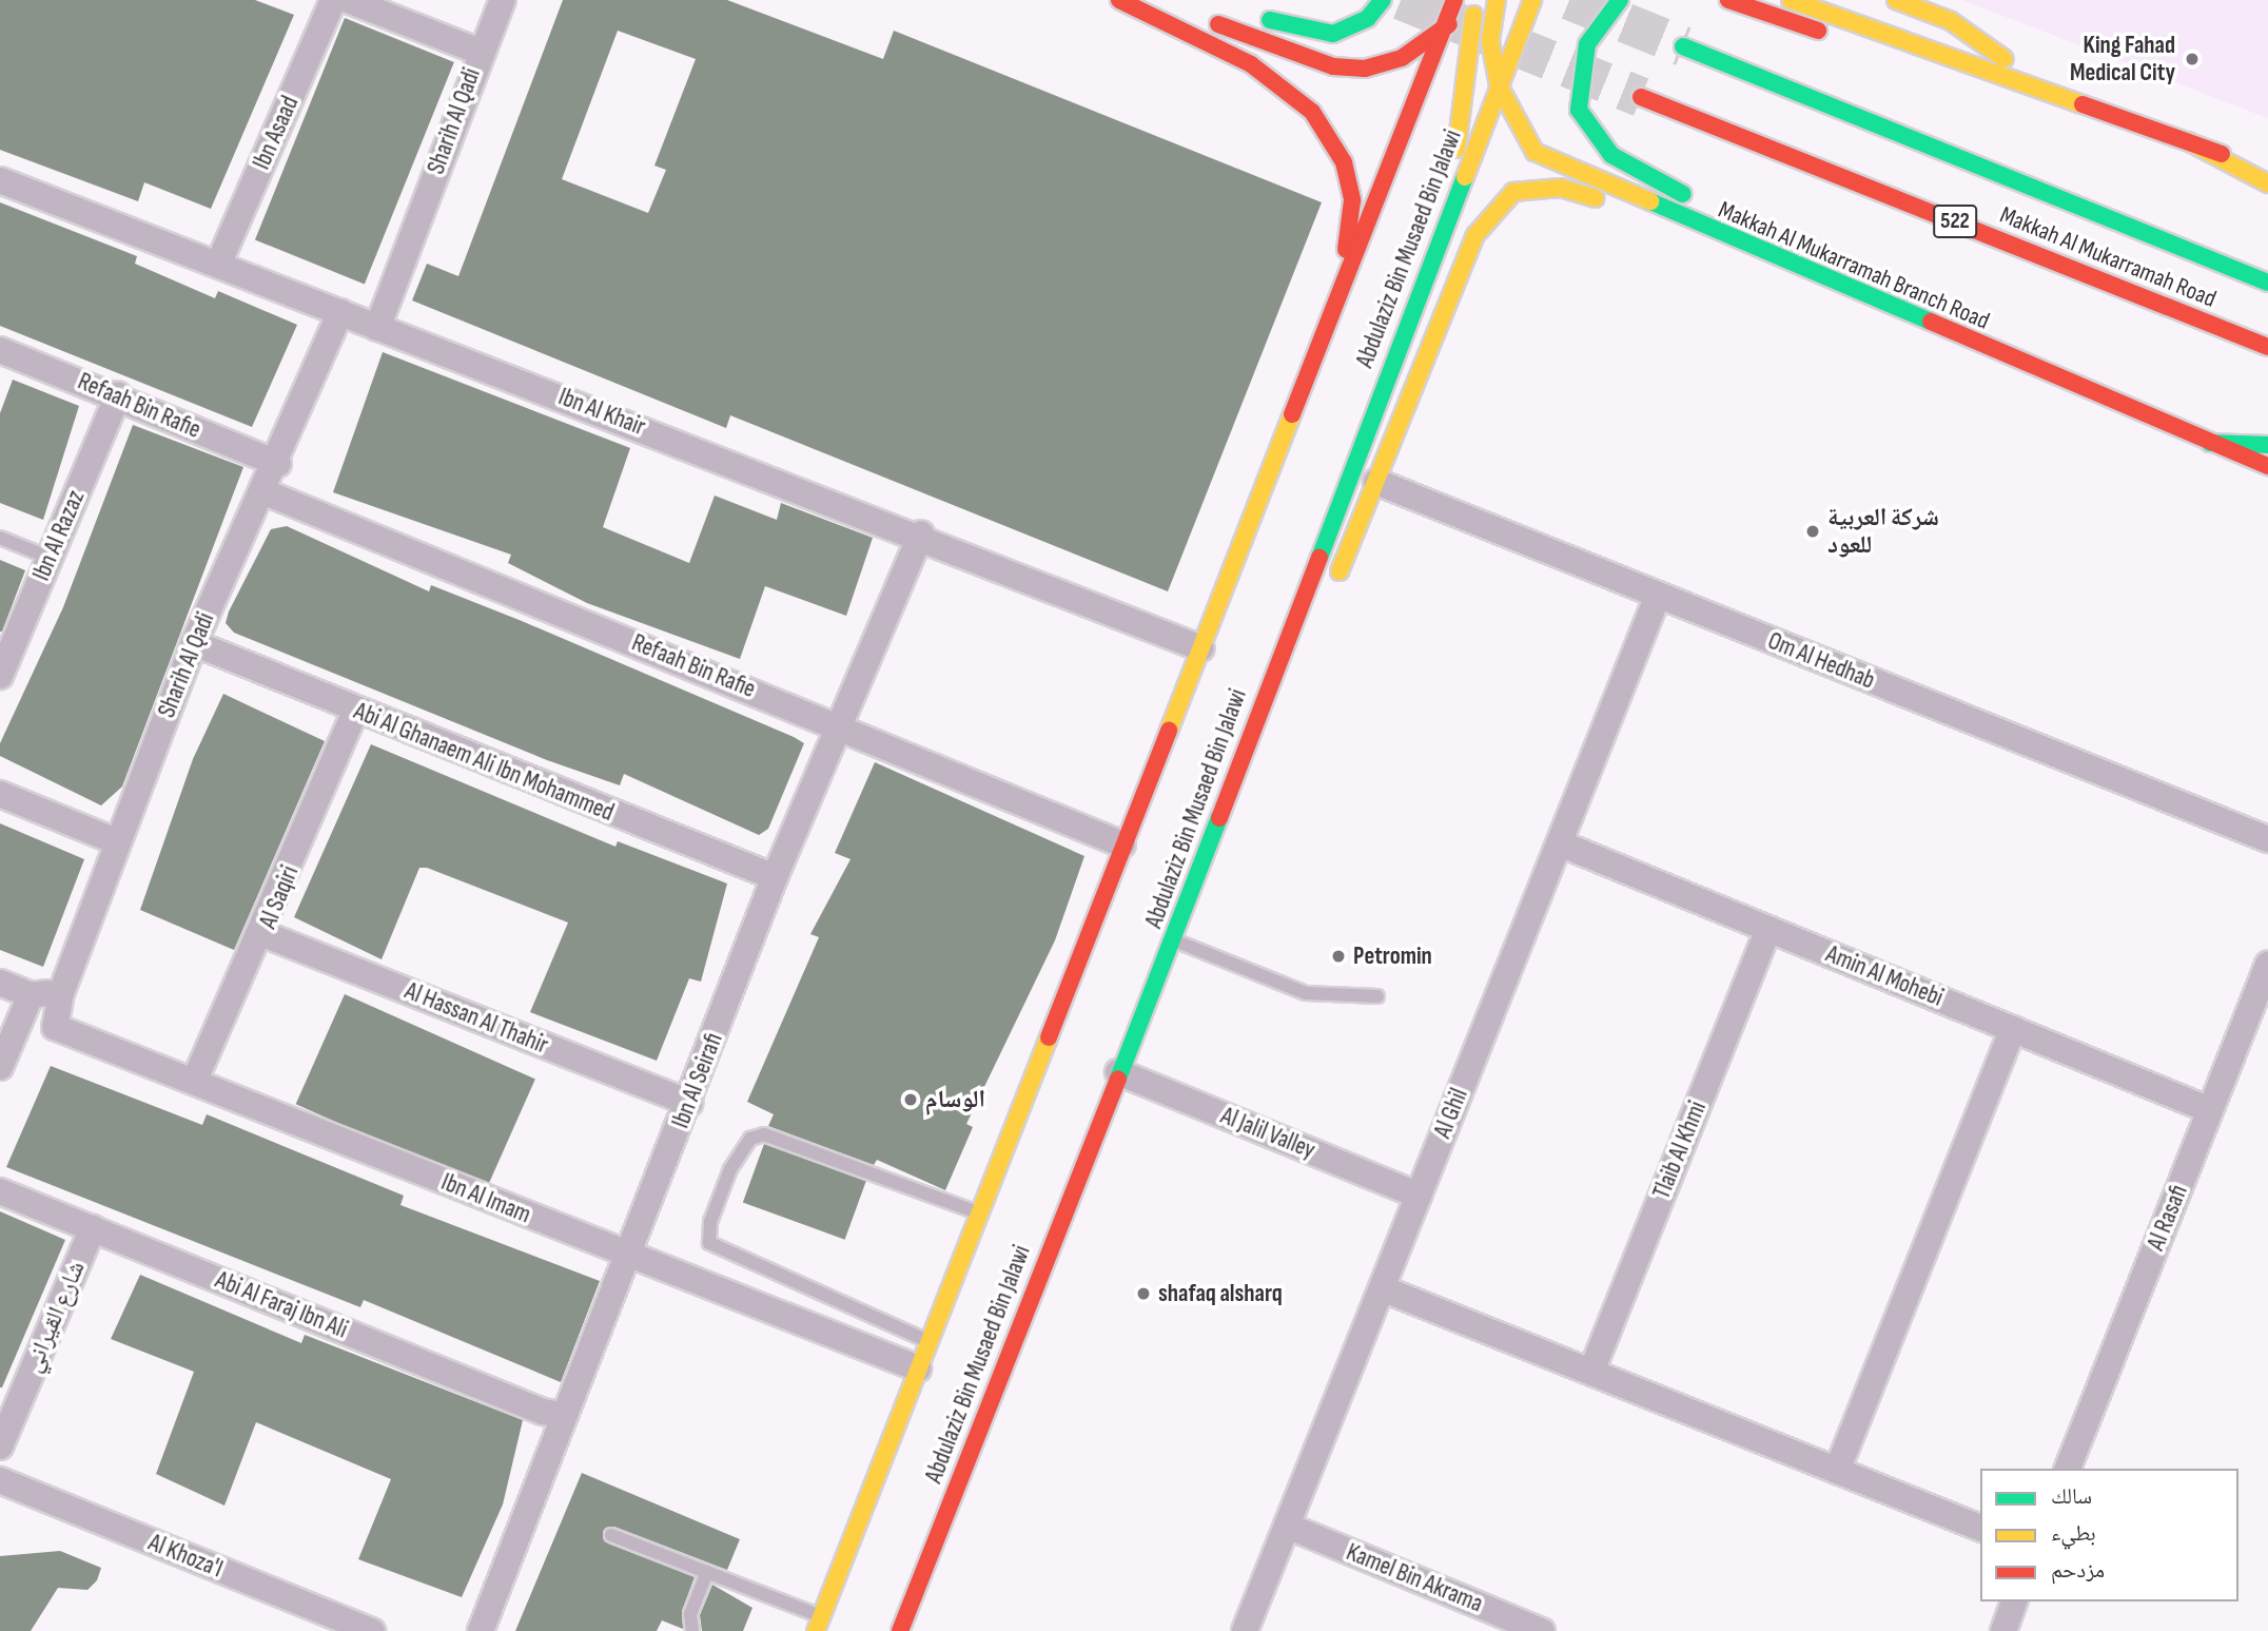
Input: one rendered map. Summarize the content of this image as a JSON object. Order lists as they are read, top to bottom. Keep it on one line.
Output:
{"streets":{"main road":["522","Abdulaziz Bin Musaed Bin Jalawi","Makkah Al Mukarramah Road","Makkah Al Mukarramah Branch Road"],"street":["Sharih Al Qadi","Ibn Asaad","Refaah Bin Rafie","Ibn Al Khair","Ibn Al Razaz","Om Al Hedhab","Abi Al Ghanaem Ali Ibn Mohammed","Al Saqiri","Amin Al Mohebi","Al Hassan Al Thahir","Ibn Al Seirafi","Al Ghil","Al Jalil Valley","Tlaib Al Khmi","Ibn Al Imam","Al Rasafi","Abi Al Faraj Ibn Ali","شارع القيراني","Al Khoza'I","Kamel Bin Akrama"]},"crossings":[["Sharih Al Qadi","Refaah Bin Rafie"],["Sharih Al Qadi","Ibn Al Khair"],["Sharih Al Qadi","Abi Al Ghanaem Ali Ibn Mohammed"],["Sharih Al Qadi","Ibn Al Imam"],["Ibn Asaad","Ibn Al Khair"],["Abdulaziz Bin Musaed Bin Jalawi","Makkah Al Mukarramah Branch Road"],["Abdulaziz Bin Musaed Bin Jalawi","Refaah Bin Rafie"],["Abdulaziz Bin Musaed Bin Jalawi","Ibn Al Khair"],["Abdulaziz Bin Musaed Bin Jalawi","Al Jalil Valley"],["Abdulaziz Bin Musaed Bin Jalawi","Ibn Al Imam"],["Refaah Bin Rafie","Ibn Al Razaz"],["Refaah Bin Rafie","Ibn Al Seirafi"],["Ibn Al Khair","Ibn Al Seirafi"],["Om Al Hedhab","Al Ghil"],["Abi Al Ghanaem Ali Ibn Mohammed","Al Saqiri"],["Abi Al Ghanaem Ali Ibn Mohammed","Ibn Al Seirafi"],["Al Saqiri","Al Hassan Al Thahir"],["Al Saqiri","Ibn Al Imam"],["Amin Al Mohebi","Al Ghil"],["Amin Al Mohebi","Tlaib Al Khmi"],["Amin Al Mohebi","Al Rasafi"],["Al Hassan Al Thahir","Ibn Al Seirafi"],["Ibn Al Seirafi","Ibn Al Imam"],["Ibn Al Seirafi","Abi Al Faraj Ibn Ali"],["Al Ghil","Al Jalil Valley"],["Al Ghil","Kamel Bin Akrama"],["Abi Al Faraj Ibn Ali","شارع القيراني"]],"places":["King Fahad Medical City","شركة العربية للعود","Petromin","الوسام","shafaq alsharq"],"legend":["سالك","بطيء","مزدحم"]}
